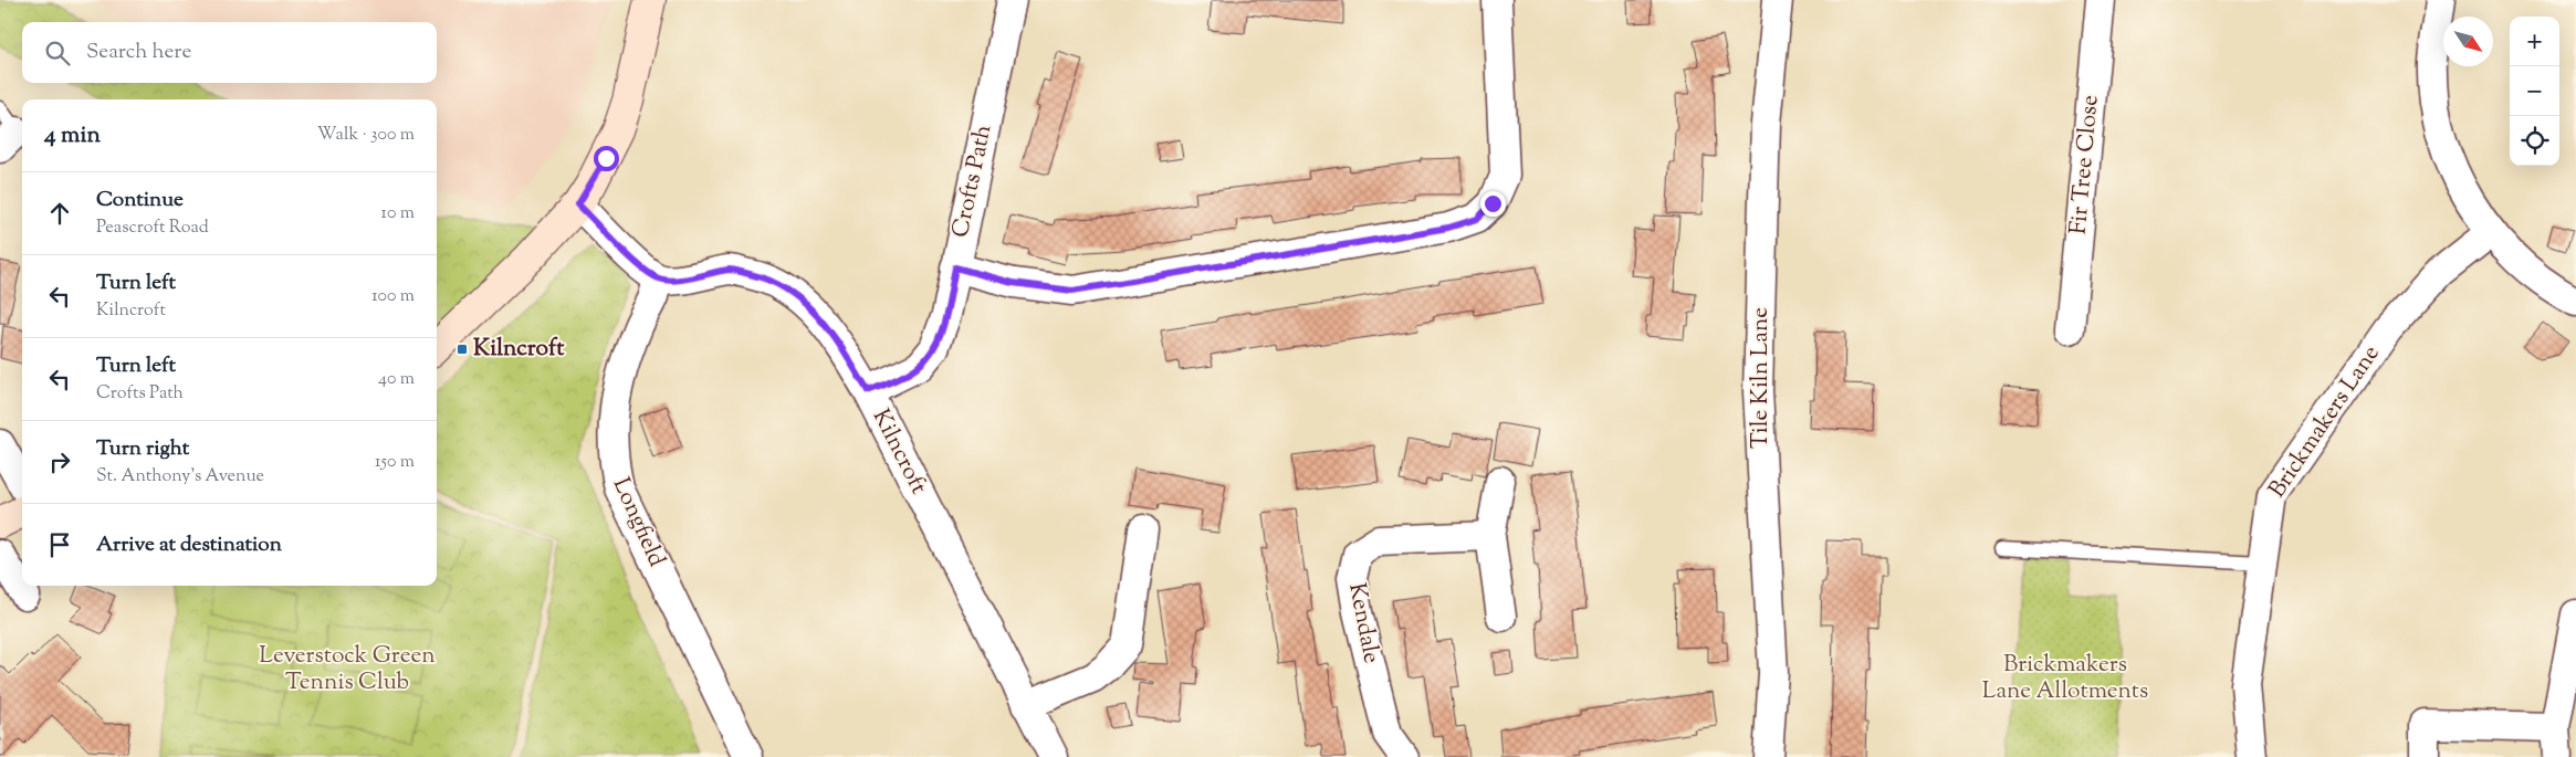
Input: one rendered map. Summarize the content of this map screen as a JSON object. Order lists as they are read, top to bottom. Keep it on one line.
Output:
{"streets":{"street":["Fir Tree Close","Crofts Path","Tile Kiln Lane","Brickmakers Lane","Kilncroft","Longfield","Kendale"]},"crossings":[["Crofts Path","Kilncroft"],["Kilncroft","Longfield"]],"parks":["Leverstock Green Tennis Club","Brickmakers Lane Allotments"],"places":{"transit":["Kilncroft"]},"north":"bottom right","page":{"map_buttons":["+","−"],"search":"Search here","heading":["4 min","Walk · 300 m"],"list":[["Continue","Peascroft Road","10 m"],["Turn left","Kilncroft","100 m"],["Turn left","Crofts Path","40 m"],["Turn right","St. Anthony's Avenue","150 m"],"Arrive at destination"]}}
